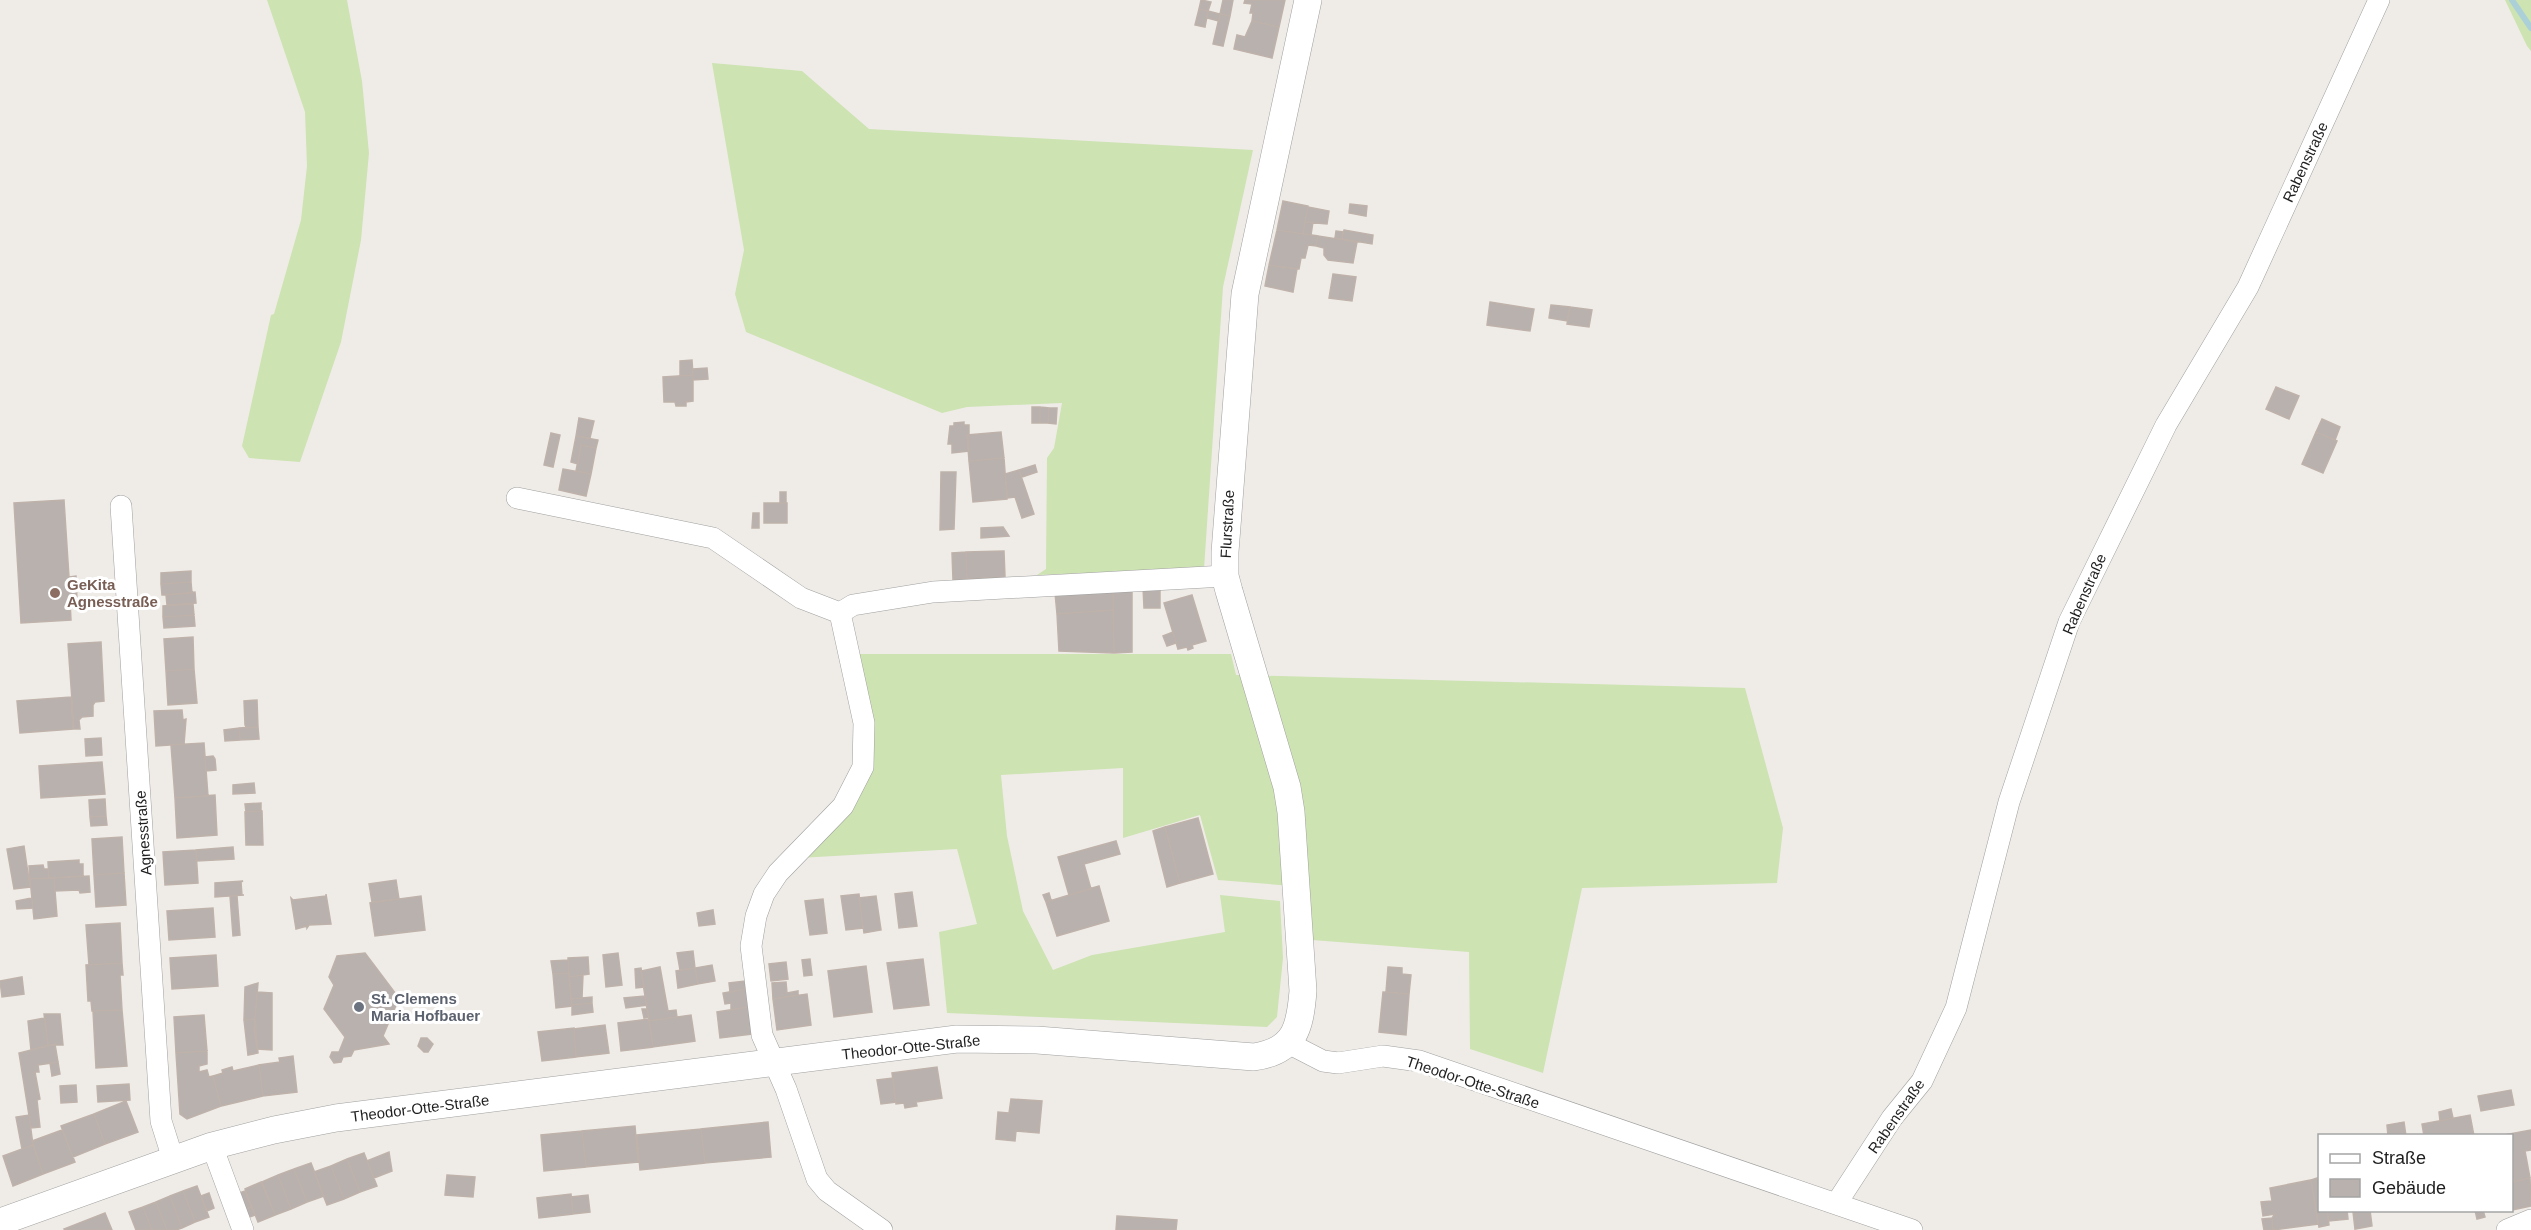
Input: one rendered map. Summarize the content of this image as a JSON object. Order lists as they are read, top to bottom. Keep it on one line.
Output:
{"streets":{"street":["Rabenstraße","Flurstraße","Agnesstraße","Theodor-Otte-Straße"]},"crossings":[["Rabenstraße","Theodor-Otte-Straße"],["Flurstraße","Theodor-Otte-Straße"],["Agnesstraße","Theodor-Otte-Straße"]],"places":["GeKita Agnesstraße","St. Clemens Maria Hofbauer"],"legend":["Straße","Gebäude"]}
